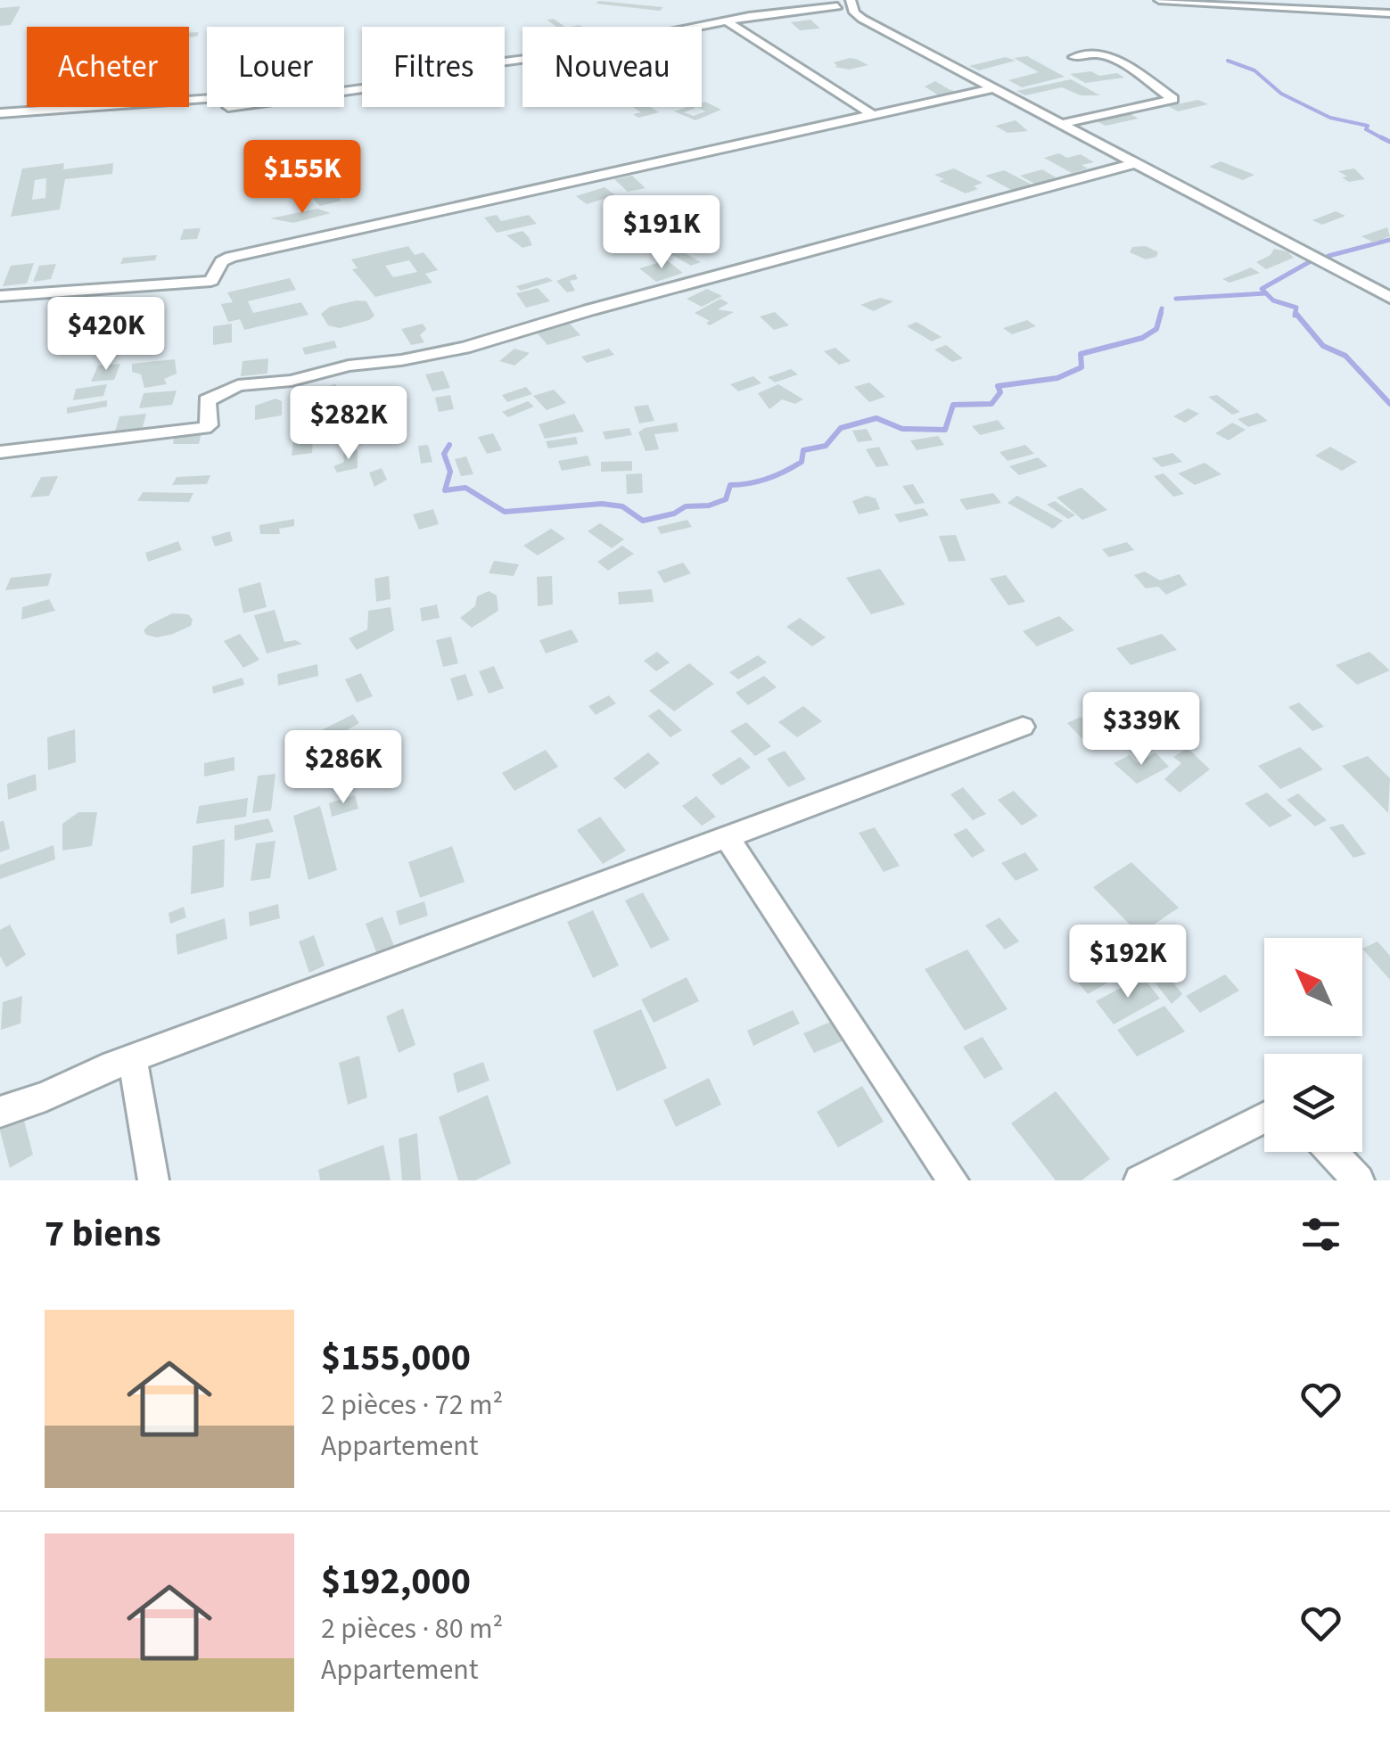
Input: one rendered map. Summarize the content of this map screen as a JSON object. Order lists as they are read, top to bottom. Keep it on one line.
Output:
{"north":"top left","page":{"chip":["Acheter","Louer","Filtres","Nouveau"],"price":["$155K","$191K","$420K","$282K","$339K","$286K","$192K"],"heading":"7 biens","list":[{"name":"$155,000","note":"2 pièces · 72 m² · Appartement"},{"name":"$192,000","note":"2 pièces · 80 m² · Appartement"}]}}
